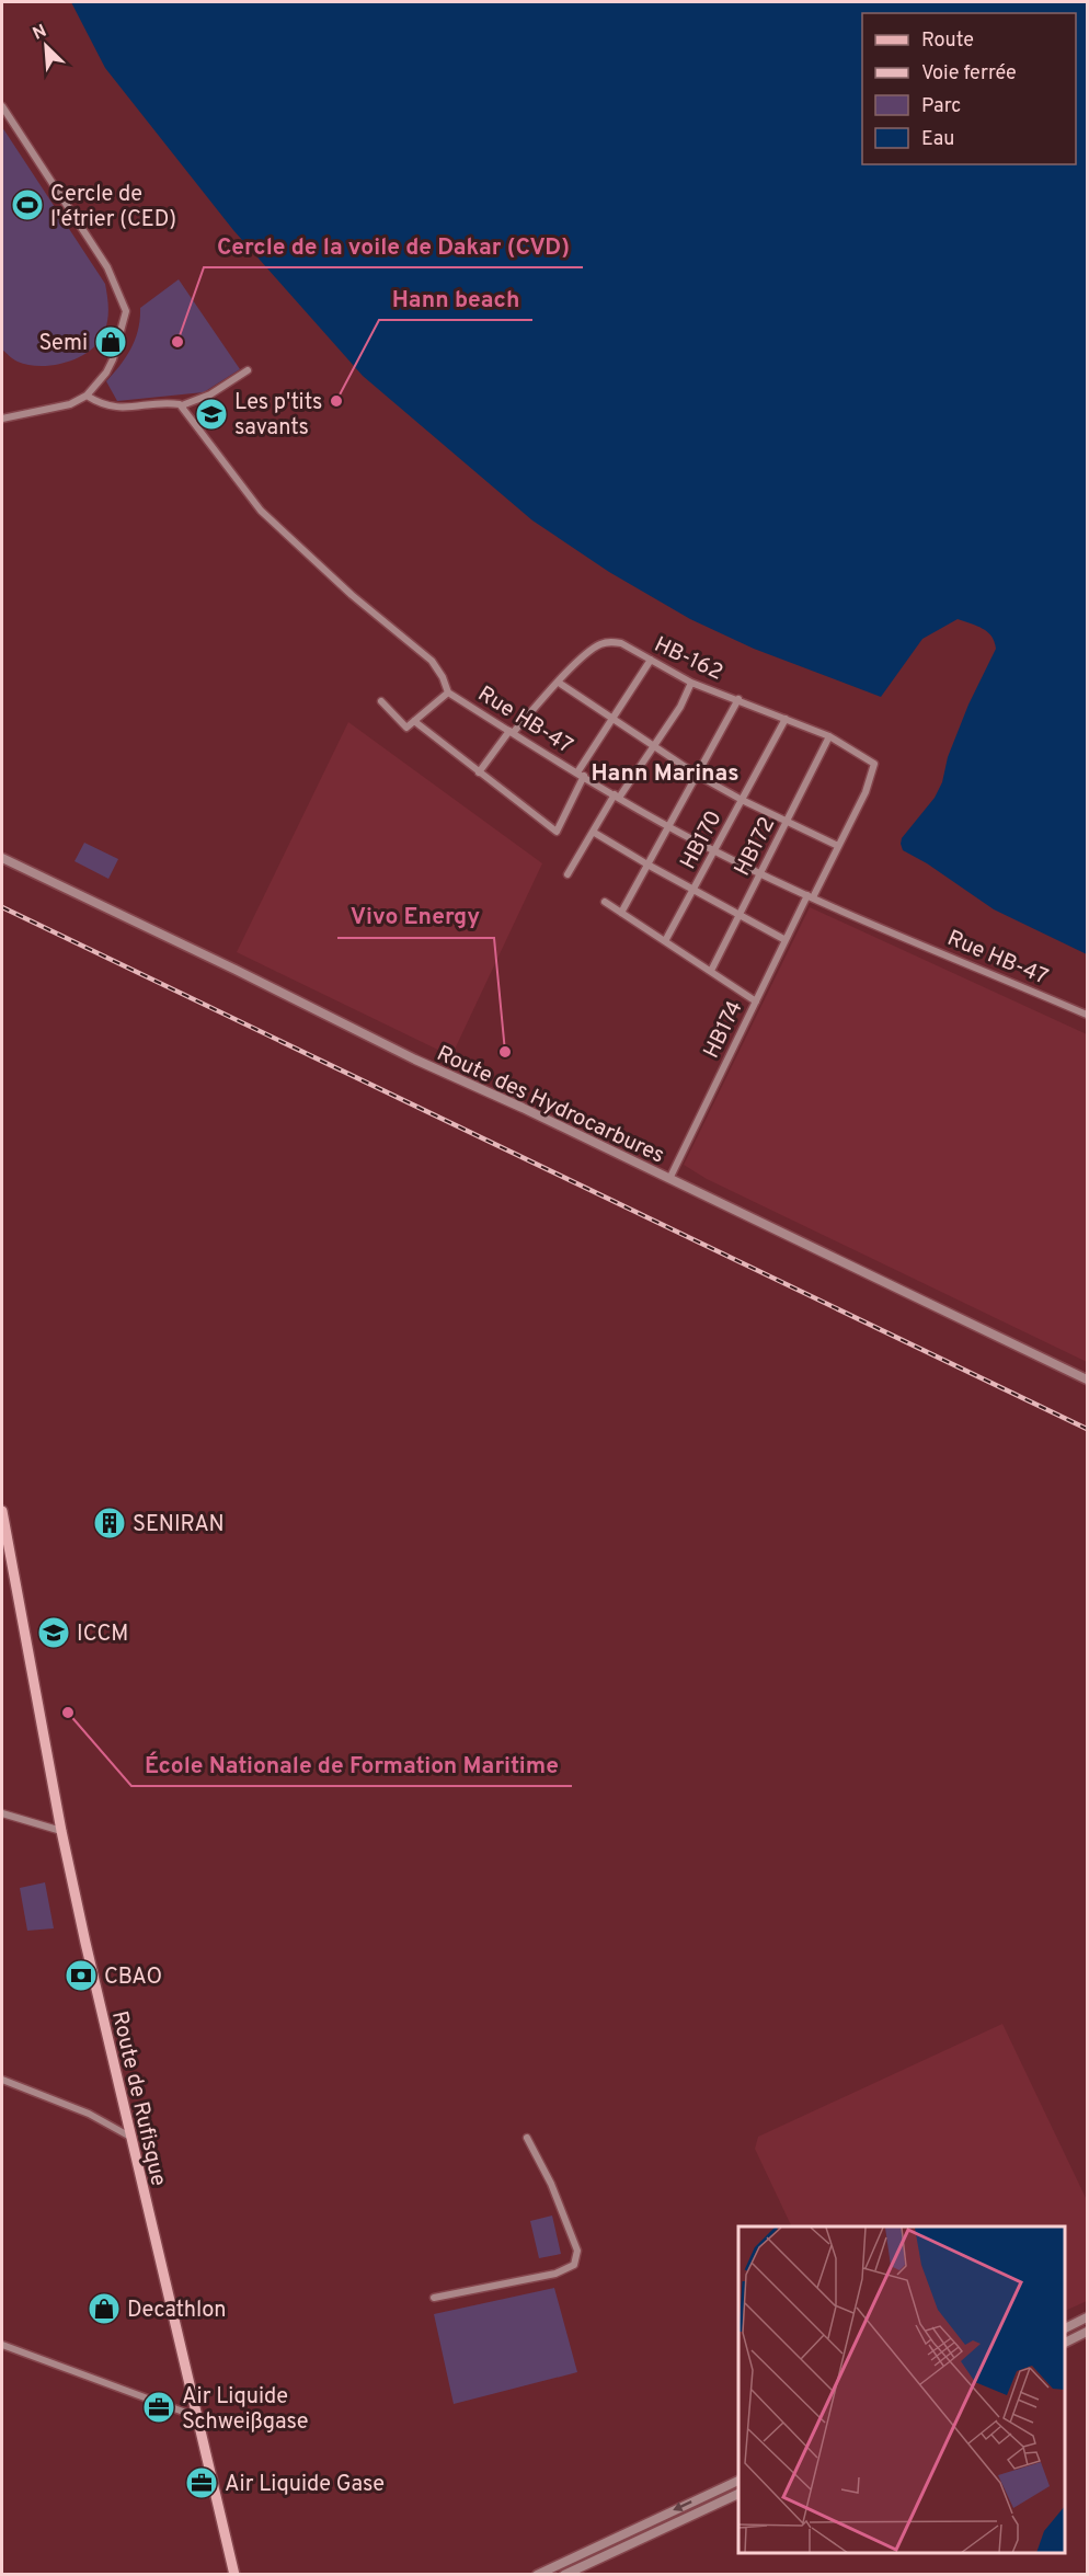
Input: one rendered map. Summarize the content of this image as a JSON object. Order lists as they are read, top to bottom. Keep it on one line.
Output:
{"streets":{"main road":["Route de Rufisque"],"street":["HB-162","Rue HB-47","HB170","HB172","HB174","Route des Hydrocarbures"]},"crossings":[["HB-162","Rue HB-47"],["HB-162","HB170"],["HB-162","HB172"],["HB-162","HB174"],["Rue HB-47","HB170"],["Rue HB-47","HB172"],["Rue HB-47","HB174"],["HB174","Route des Hydrocarbures"]],"districts":["Hann Marinas"],"places":{"sports":["Cercle de l'étrier (CED)"],"shop":["Semi","Decathlon"],"other":["Cercle de la voile de Dakar (CVD)","Hann beach","Vivo Energy","École Nationale de Formation Maritime"],"school or university":["Les p'tits savants","ICCM"],"building":["SENIRAN"],"bank":["CBAO"],"office":["Air Liquide Schweißgase","Air Liquide Gase"]},"legend":["Route","Voie ferrée","Parc","Eau"],"north":"top left"}
